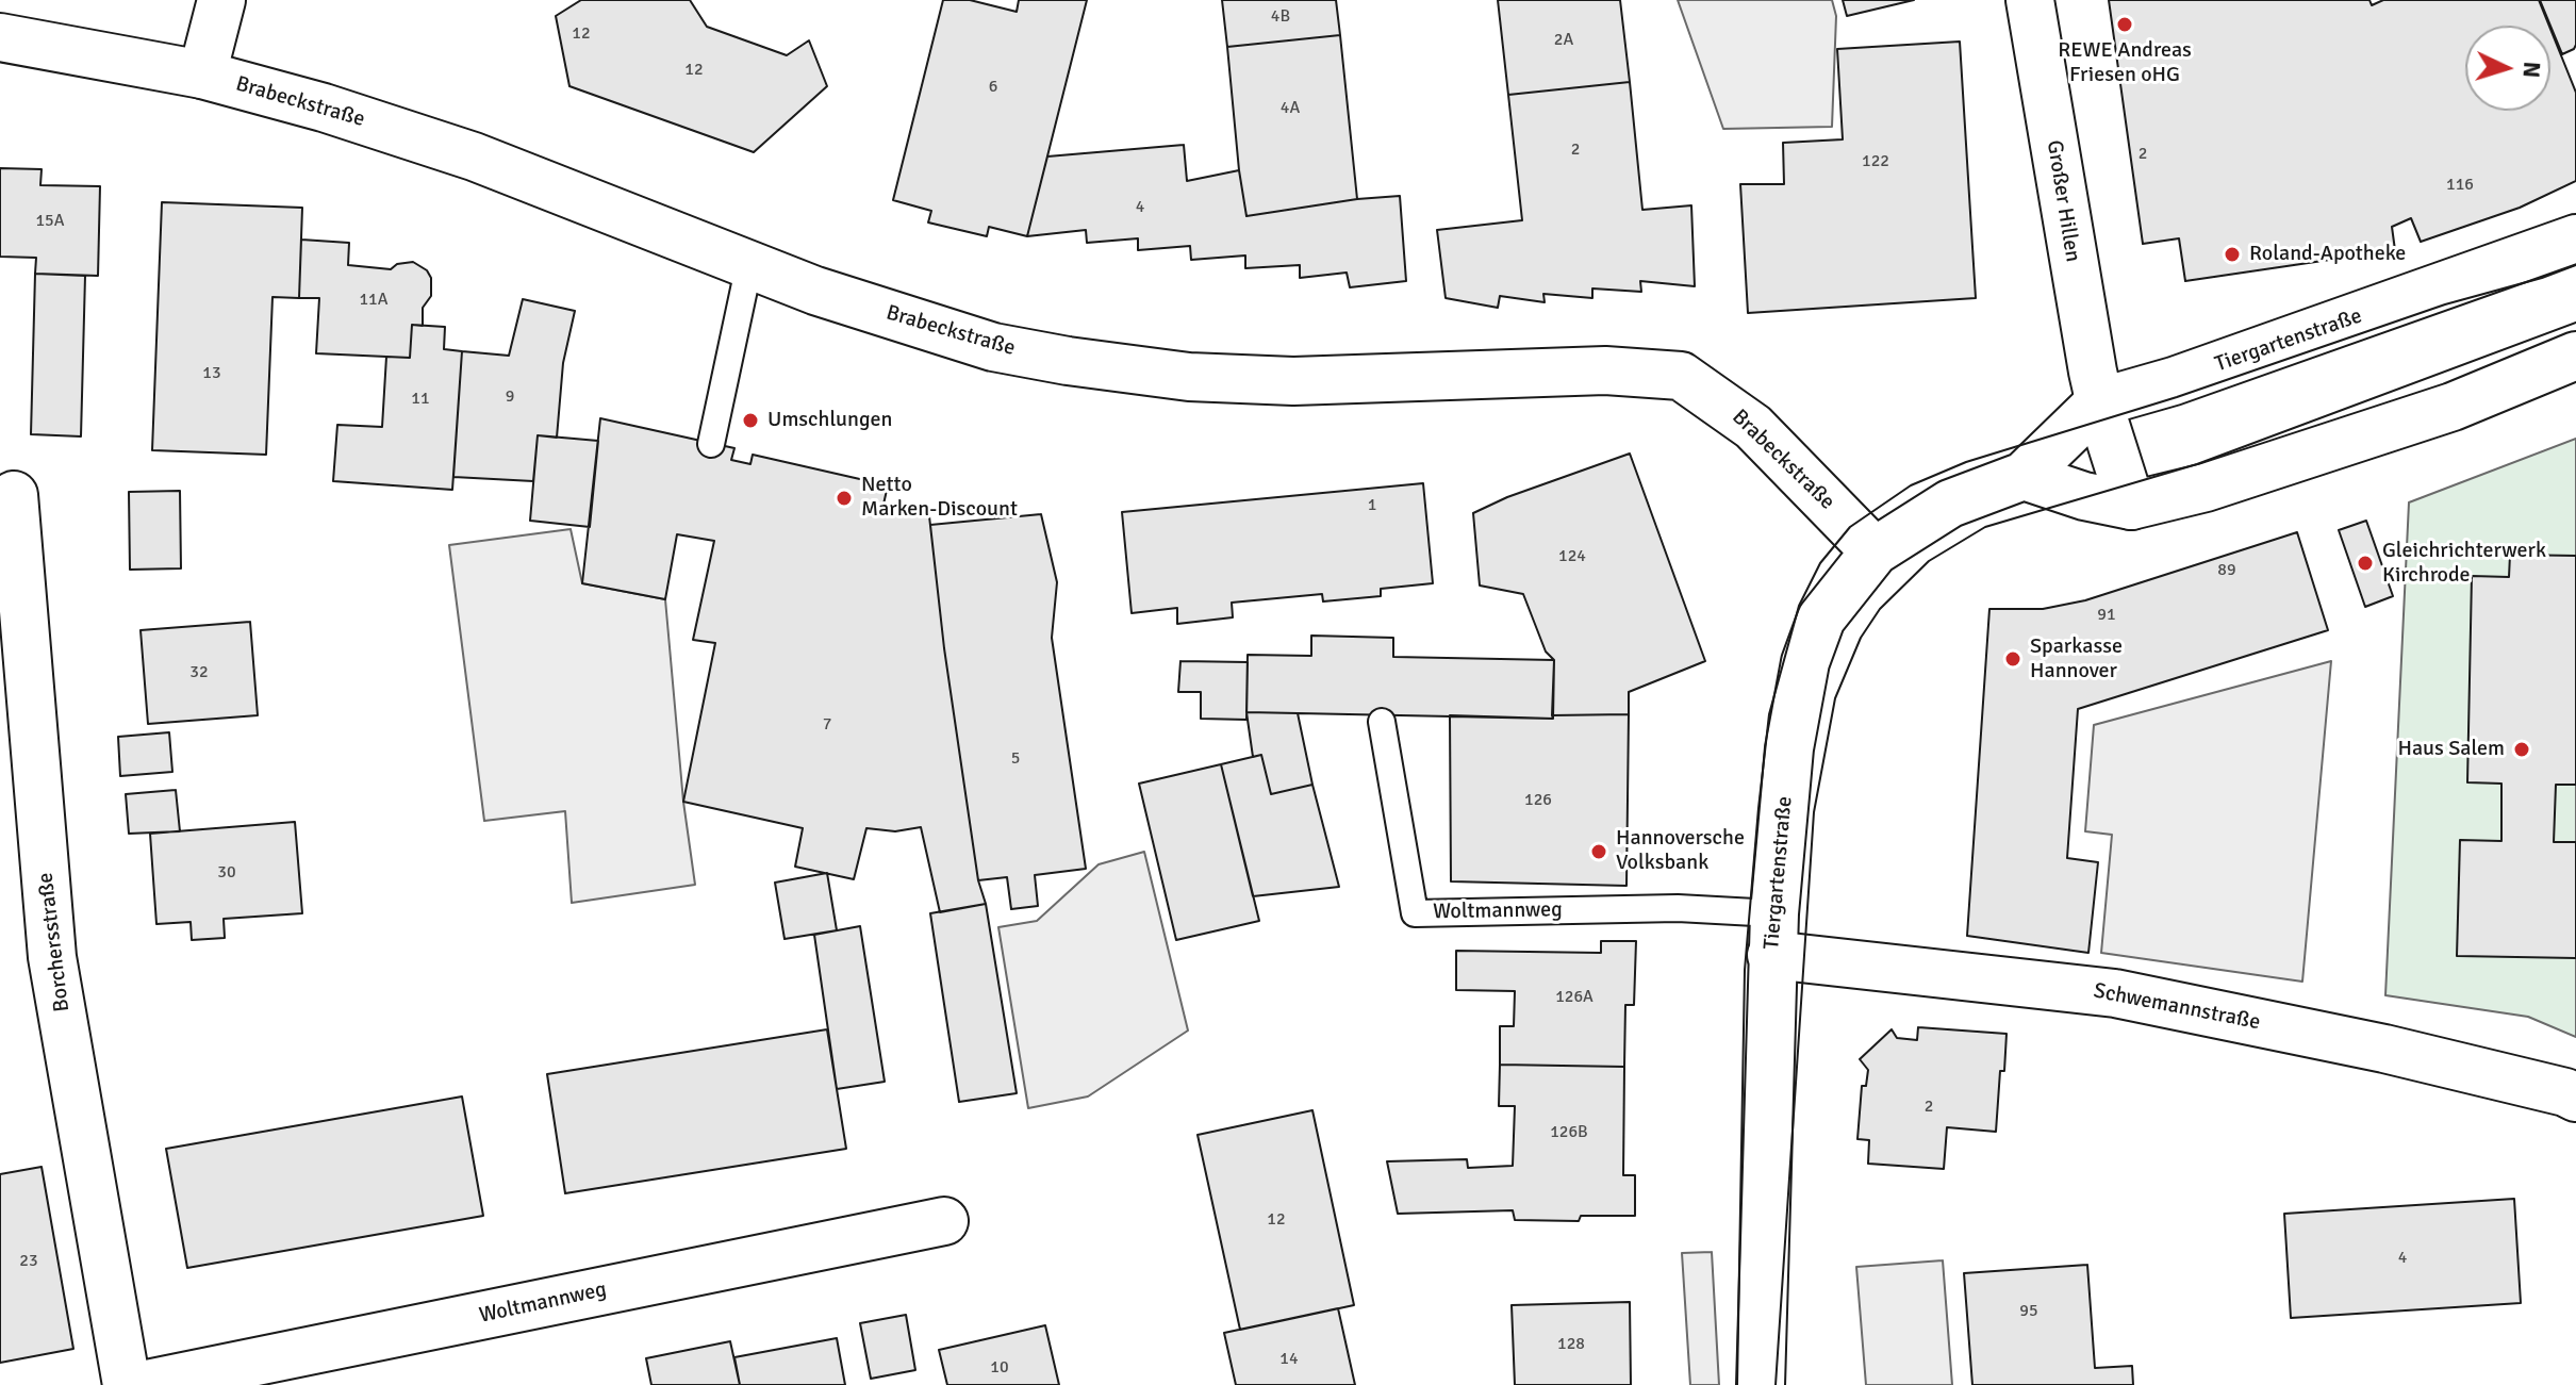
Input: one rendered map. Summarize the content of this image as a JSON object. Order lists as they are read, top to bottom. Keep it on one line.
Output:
{"streets":{"main road":["Brabeckstraße","Großer Hillen","Tiergartenstraße","Woltmannweg","Borchersstraße","Schwemannstraße"]},"crossings":[["Brabeckstraße","Tiergartenstraße"],["Großer Hillen","Tiergartenstraße"],["Tiergartenstraße","Woltmannweg"],["Tiergartenstraße","Schwemannstraße"],["Woltmannweg","Schwemannstraße"]],"places":["REWE Andreas Friesen oHG","Roland-Apotheke","Umschlungen","Netto Marken-Discount","Gleichrichterwerk Kirchrode","Sparkasse Hannover","Haus Salem","Hannoversche Volksbank"],"house_numbers":["4B","12","2A","12","6","4A","2","2","122","116","4","15A","11A","13","9","11","1","124","89","91","32","7","5","126","30","126A","2","126B","12","4","23","95","128","14","10"],"north":"right"}
